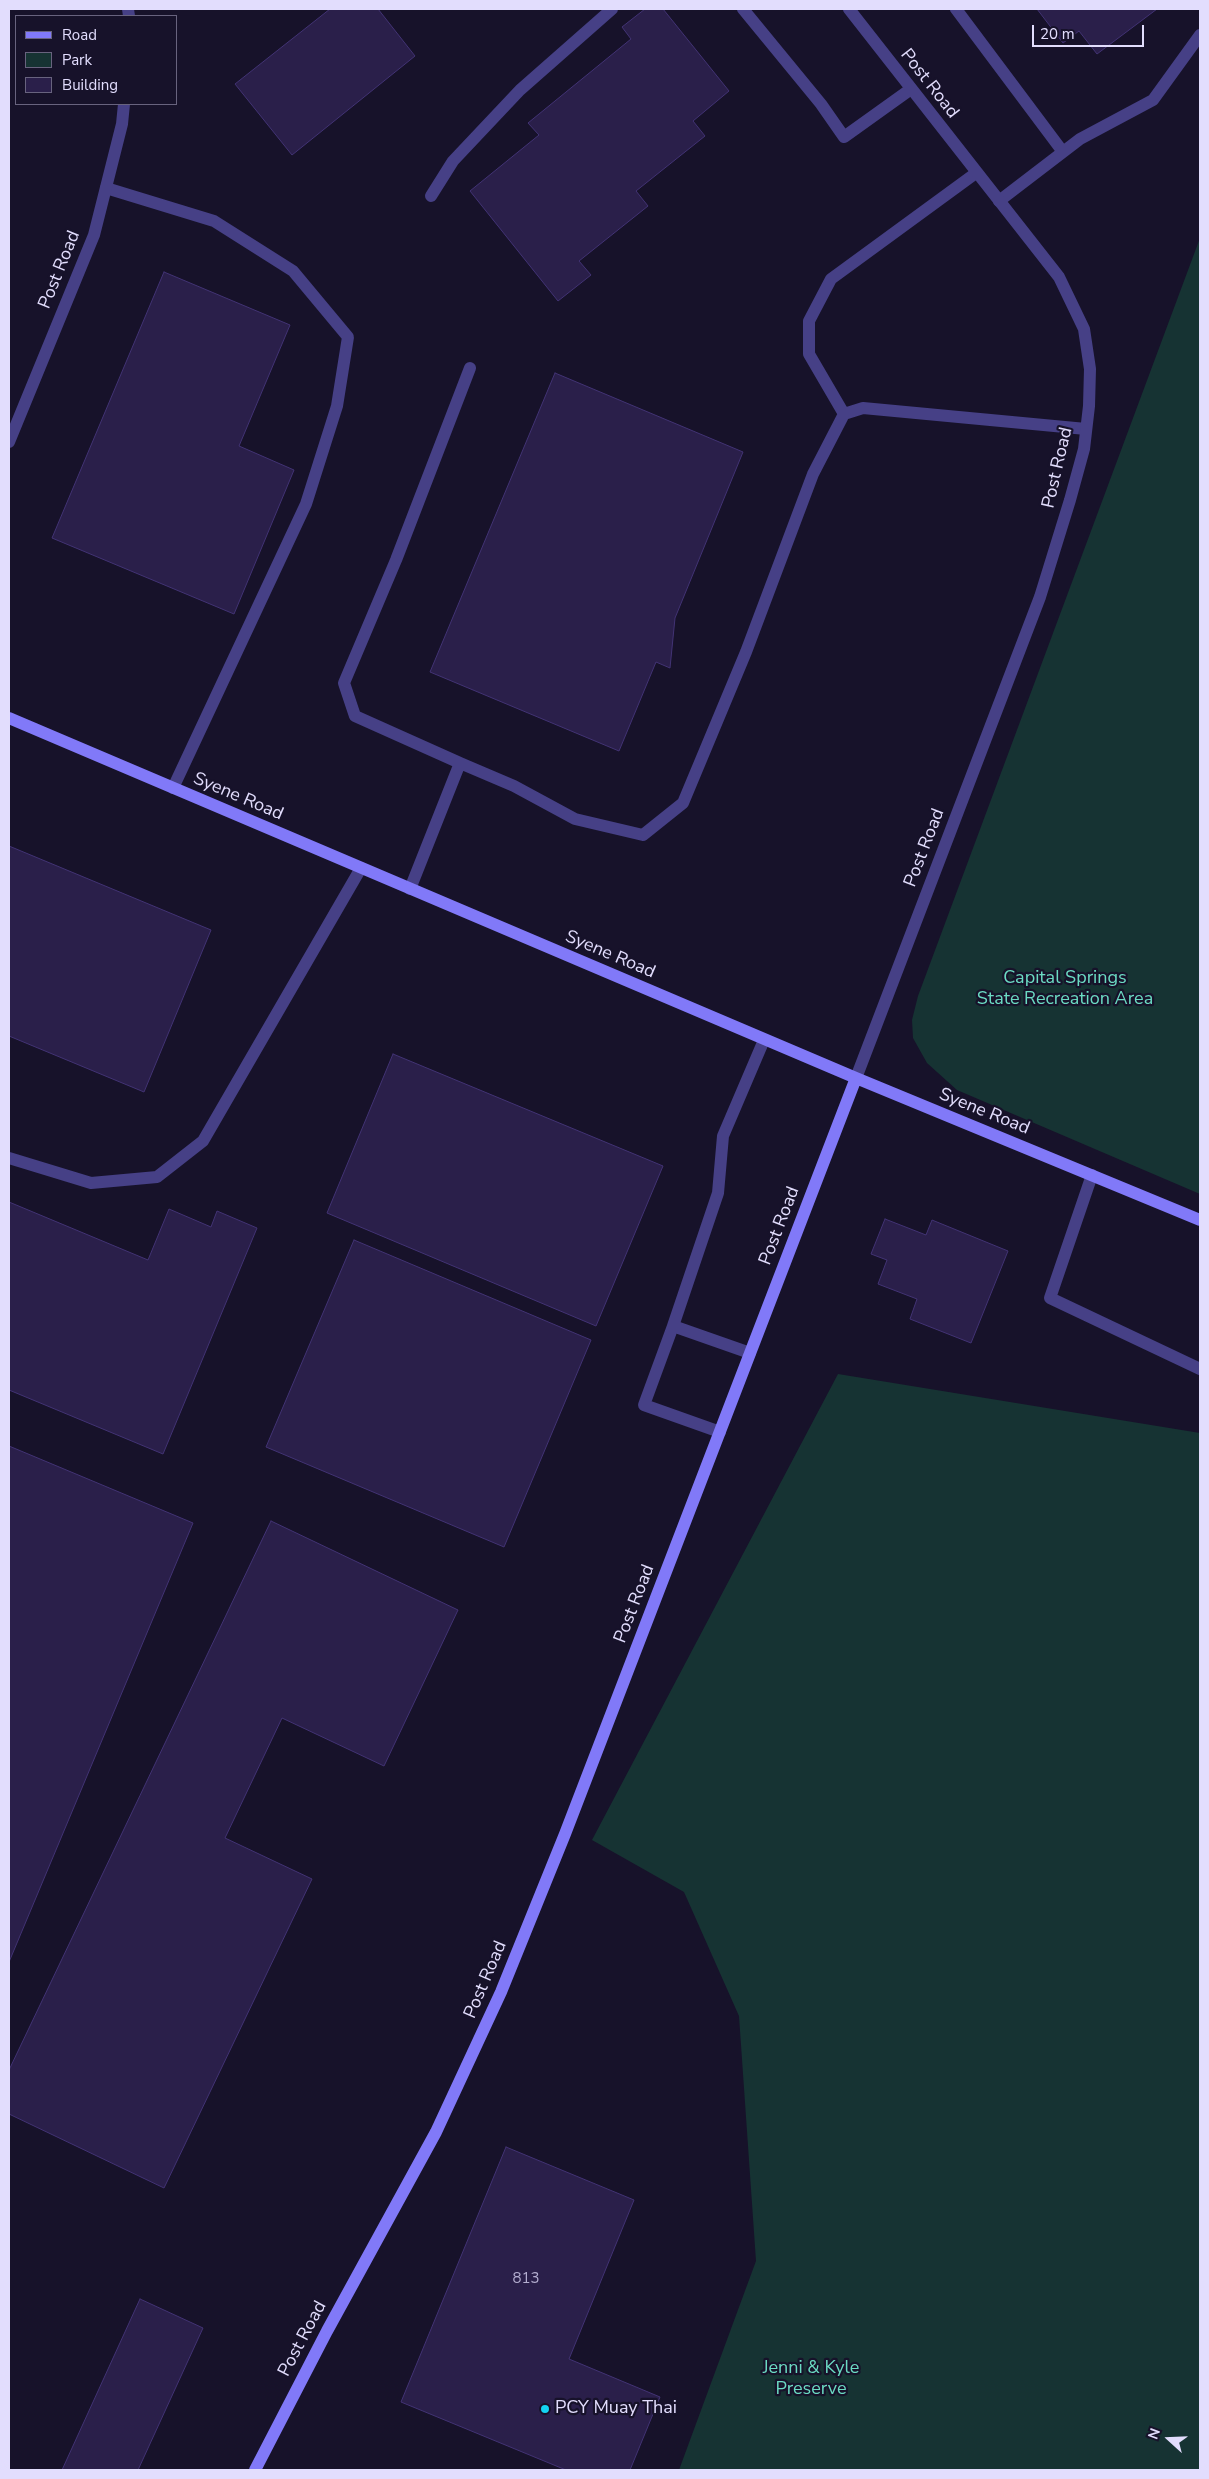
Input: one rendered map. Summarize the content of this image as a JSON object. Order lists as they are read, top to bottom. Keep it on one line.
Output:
{"streets":{"street":["Post Road","Syene Road"]},"crossings":[["Post Road","Syene Road"]],"parks":["Capital Springs State Recreation Area","Jenni & Kyle Preserve"],"places":["PCY Muay Thai"],"house_numbers":["813"],"legend":["Road","Park","Building"],"scale_bar":"20 m","north":"left"}
